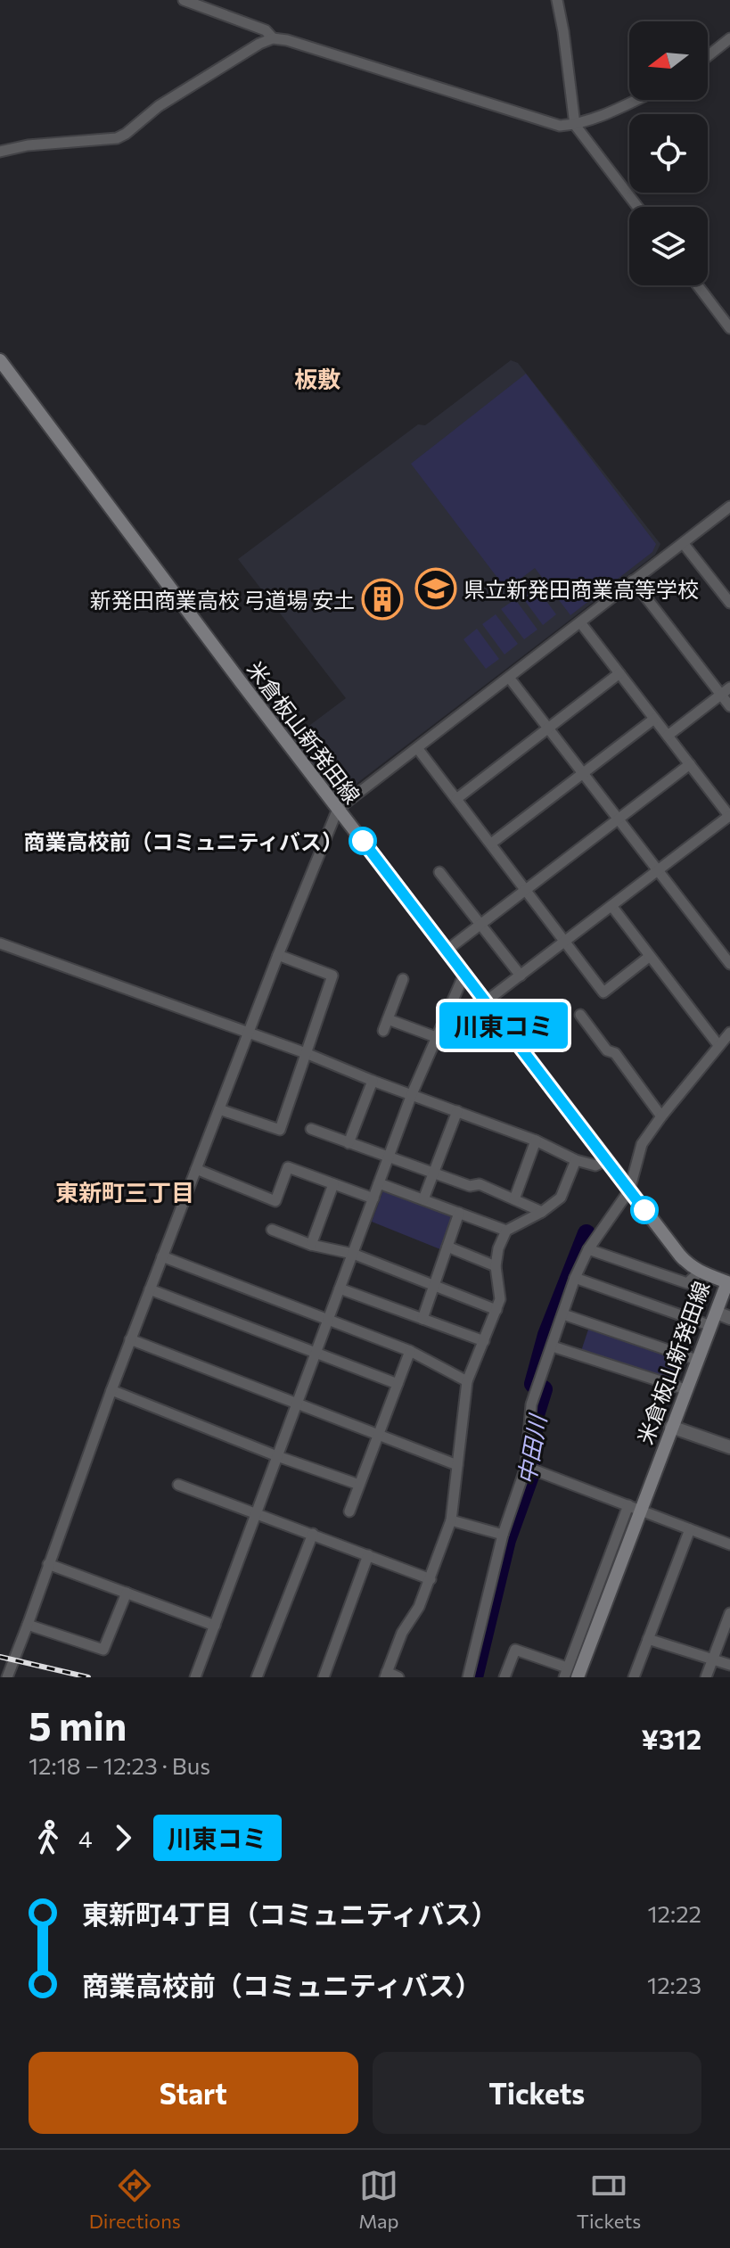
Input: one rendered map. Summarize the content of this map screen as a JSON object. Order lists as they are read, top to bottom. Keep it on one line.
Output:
{"streets":{"main road":["米倉板山新発田線"]},"districts":["板敷","東新町三丁目"],"water":["中田川"],"places":{"school or university":["県立新発田商業高等学校"],"building":["新発田商業高校 弓道場 安土"],"other":["商業高校前（コミュニティバス）"]},"lines":["bus line 川東コミ"],"north":"left","page":{"on_map":"川東コミ","heading":["5 min","12:18 – 12:23 · Bus","¥312"],"legs":["4","川東コミ"],"list":[{"name":"東新町4丁目（コミュニティバス）","value":"12:22"},{"name":"商業高校前（コミュニティバス）","value":"12:23"}],"buttons":["Start","Tickets"],"tabs":["Directions","Map","Tickets"]}}
